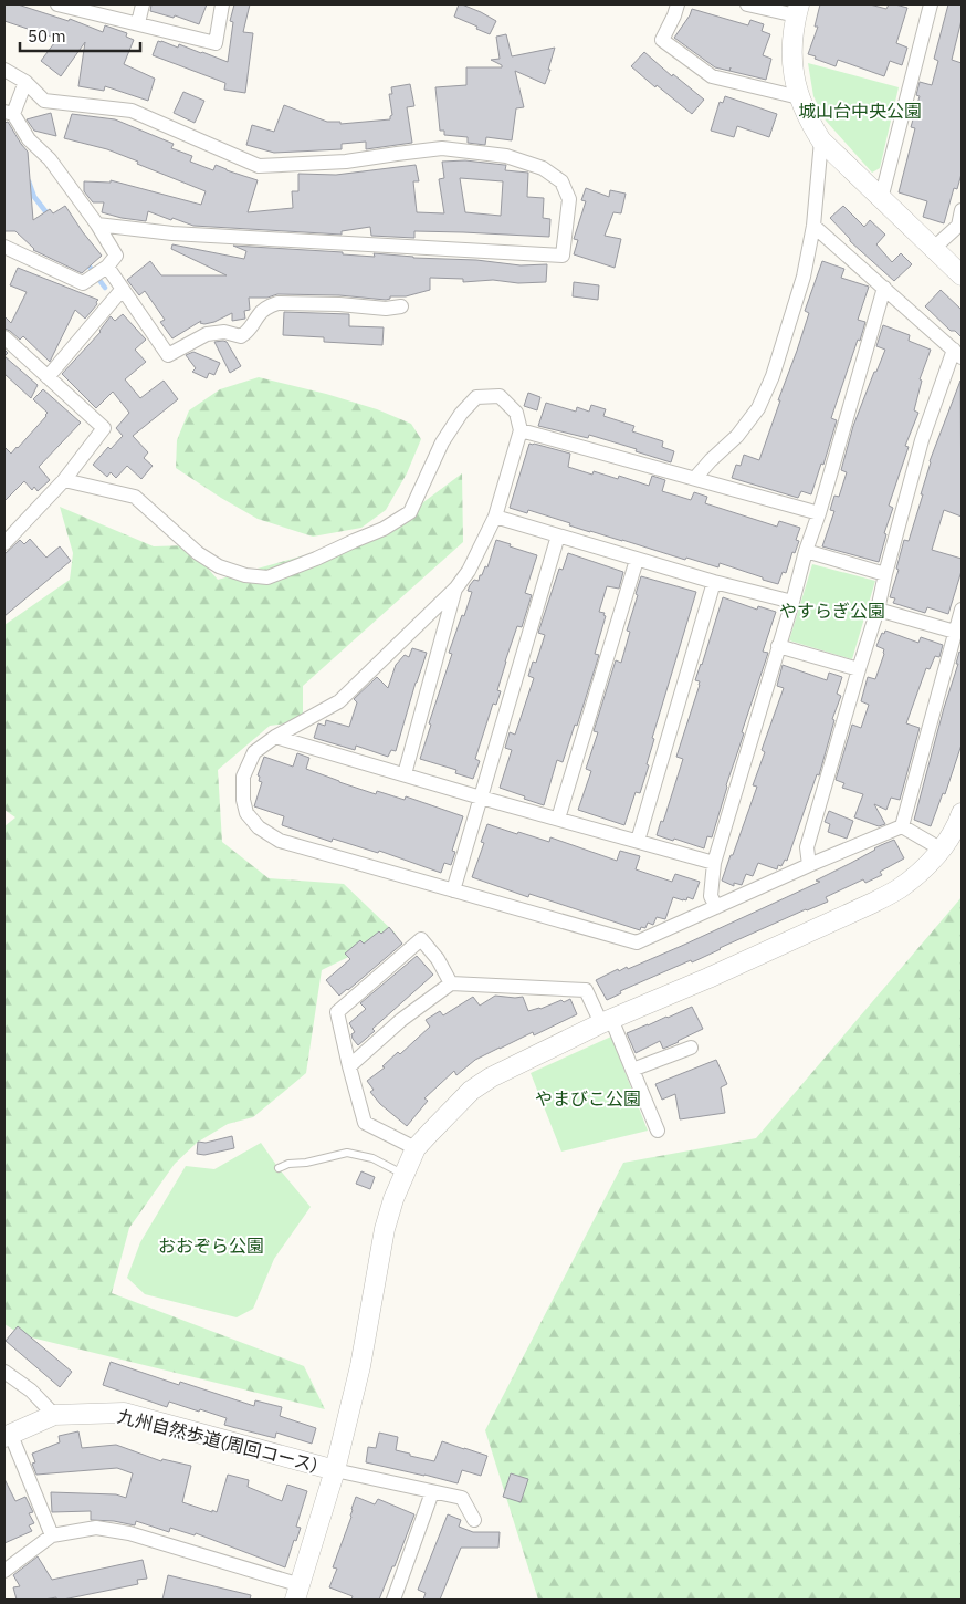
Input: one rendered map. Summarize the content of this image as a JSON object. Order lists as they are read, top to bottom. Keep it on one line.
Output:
{"streets":{"street":["九州自然歩道(周回コース)"]},"parks":["城山台中央公園","やすらぎ公園","やまびこ公園","おおぞら公園"],"scale_bar":"50 m"}
